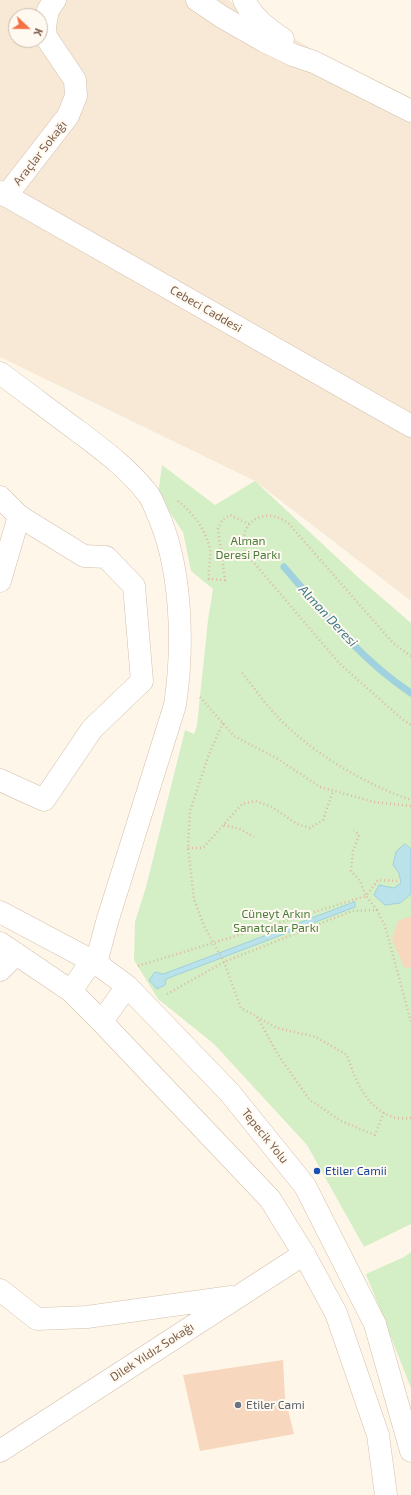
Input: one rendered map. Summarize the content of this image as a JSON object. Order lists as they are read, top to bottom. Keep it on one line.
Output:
{"streets":{"street":["Araçlar Sokağı","Cebeci Caddesi","Tepecik Yolu","Dilek Yıldız Sokağı"]},"crossings":[["Araçlar Sokağı","Cebeci Caddesi"],["Tepecik Yolu","Dilek Yıldız Sokağı"]],"water":["Alman Deresi"],"parks":["Alman Deresi Parkı","Cüneyt Arkın Sanatçılar Parkı"],"places":["Etiler Camii","Etiler Cami"],"north":"right"}
